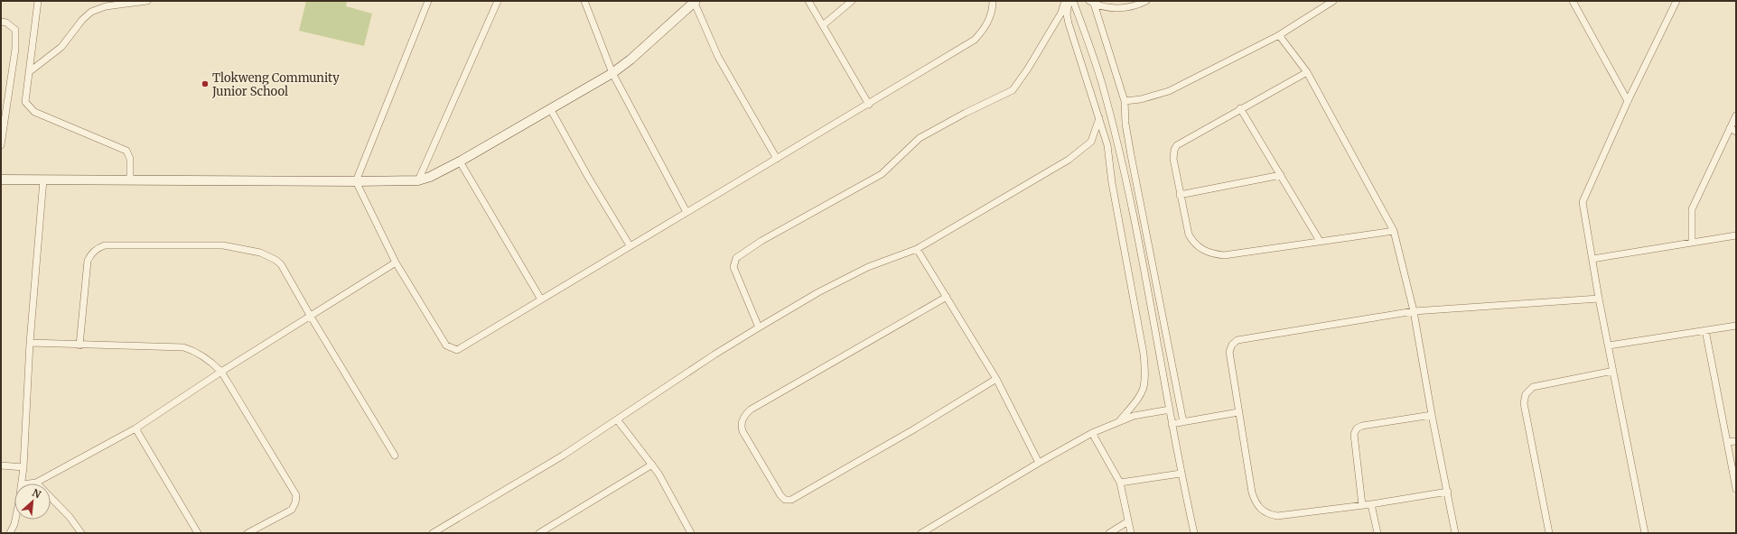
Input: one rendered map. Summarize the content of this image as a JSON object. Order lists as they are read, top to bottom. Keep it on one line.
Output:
{"places":["Tlokweng Community Junior School"],"north":"top right"}
